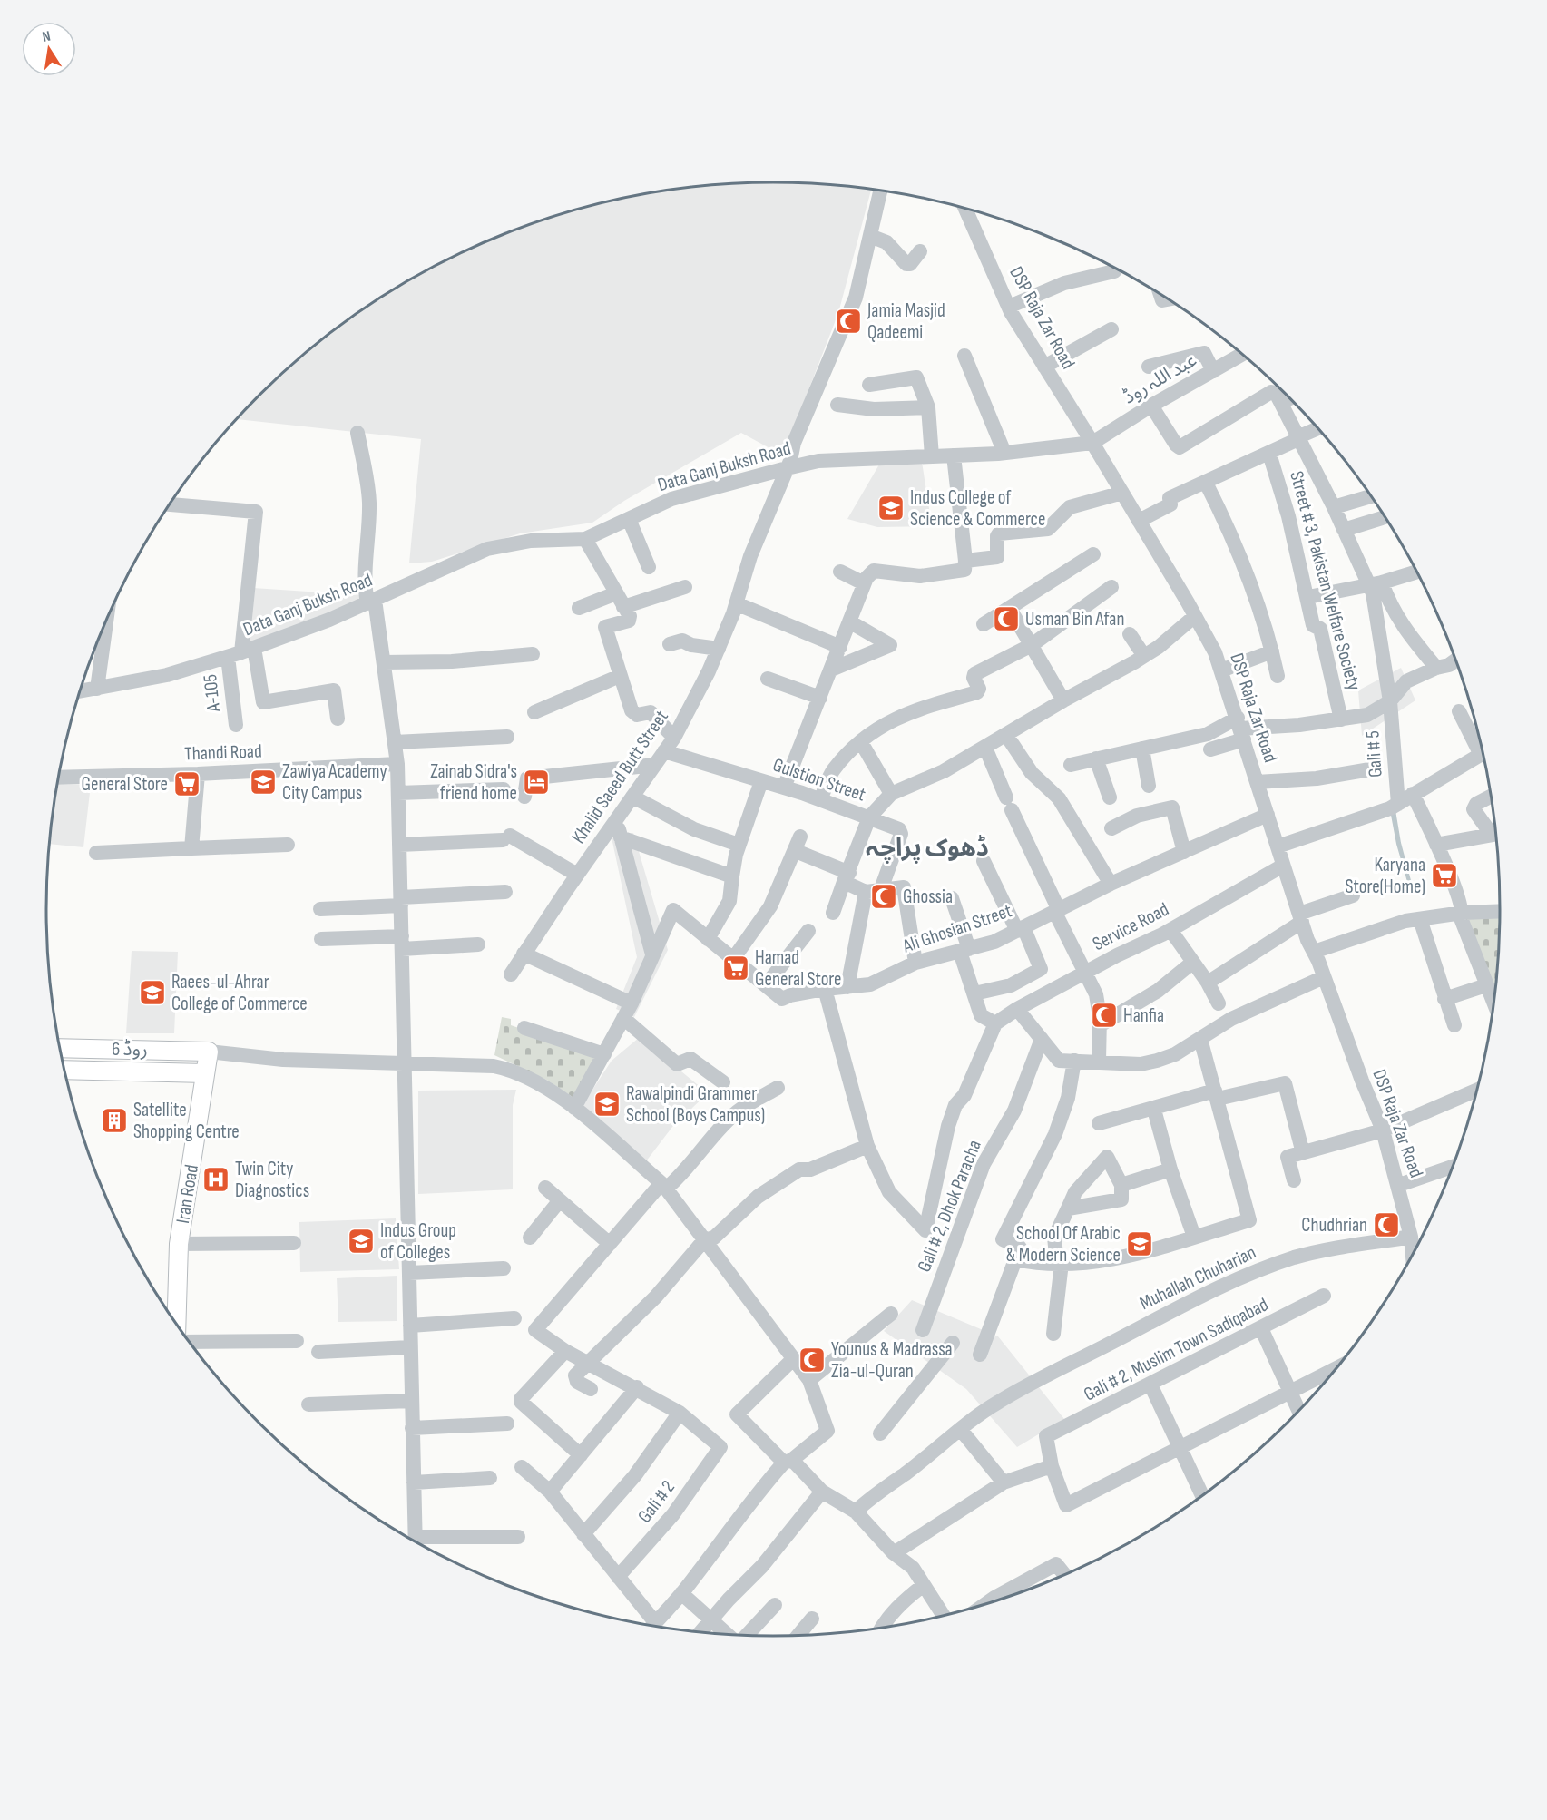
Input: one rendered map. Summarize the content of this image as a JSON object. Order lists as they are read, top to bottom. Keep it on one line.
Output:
{"streets":{"main road":["روڈ 6","Iran Road"],"street":["DSP Raja Zar Road","عبد اللہ روڈ","Data Ganj Buksh Road","Street # 3, Pakistan Welfare Society","A-105","Thandi Road","Gali # 5","Khalid Saeed Butt Street","Gulstion Street","Service Road","Ali Ghosian Street","Gali # 2, Dhok Paracha","Muhallah Chuharian","Gali # 2, Muslim Town Sadiqabad","Gali # 2"]},"crossings":[["DSP Raja Zar Road","عبد اللہ روڈ"],["DSP Raja Zar Road","Data Ganj Buksh Road"],["DSP Raja Zar Road","Service Road"],["DSP Raja Zar Road","Ali Ghosian Street"],["DSP Raja Zar Road","Muhallah Chuharian"],["عبد اللہ روڈ","Data Ganj Buksh Road"],["Data Ganj Buksh Road","A-105"],["Data Ganj Buksh Road","Khalid Saeed Butt Street"],["Khalid Saeed Butt Street","Gulstion Street"],["روڈ 6","Iran Road"]],"districts":["ڈھوک پراچہ"],"places":{"mosque":["Jamia Masjid Qadeemi","Usman Bin Afan","Ghossia","Hanfia","Chudhrian","Younus & Madrassa Zia-ul-Quran"],"school or university":["Indus College of Science & Commerce","Zawiya Academy City Campus","Raees-ul-Ahrar College of Commerce","Rawalpindi Grammer School (Boys Campus)","Indus Group of Colleges","School Of Arabic & Modern Science"],"hotel":["Zainab Sidra's friend home"],"supermarket":["General Store","Karyana Store(Home)","Hamad General Store"],"building":["Satellite Shopping Centre"],"hospital":["Twin City Diagnostics"]},"north":"top"}
